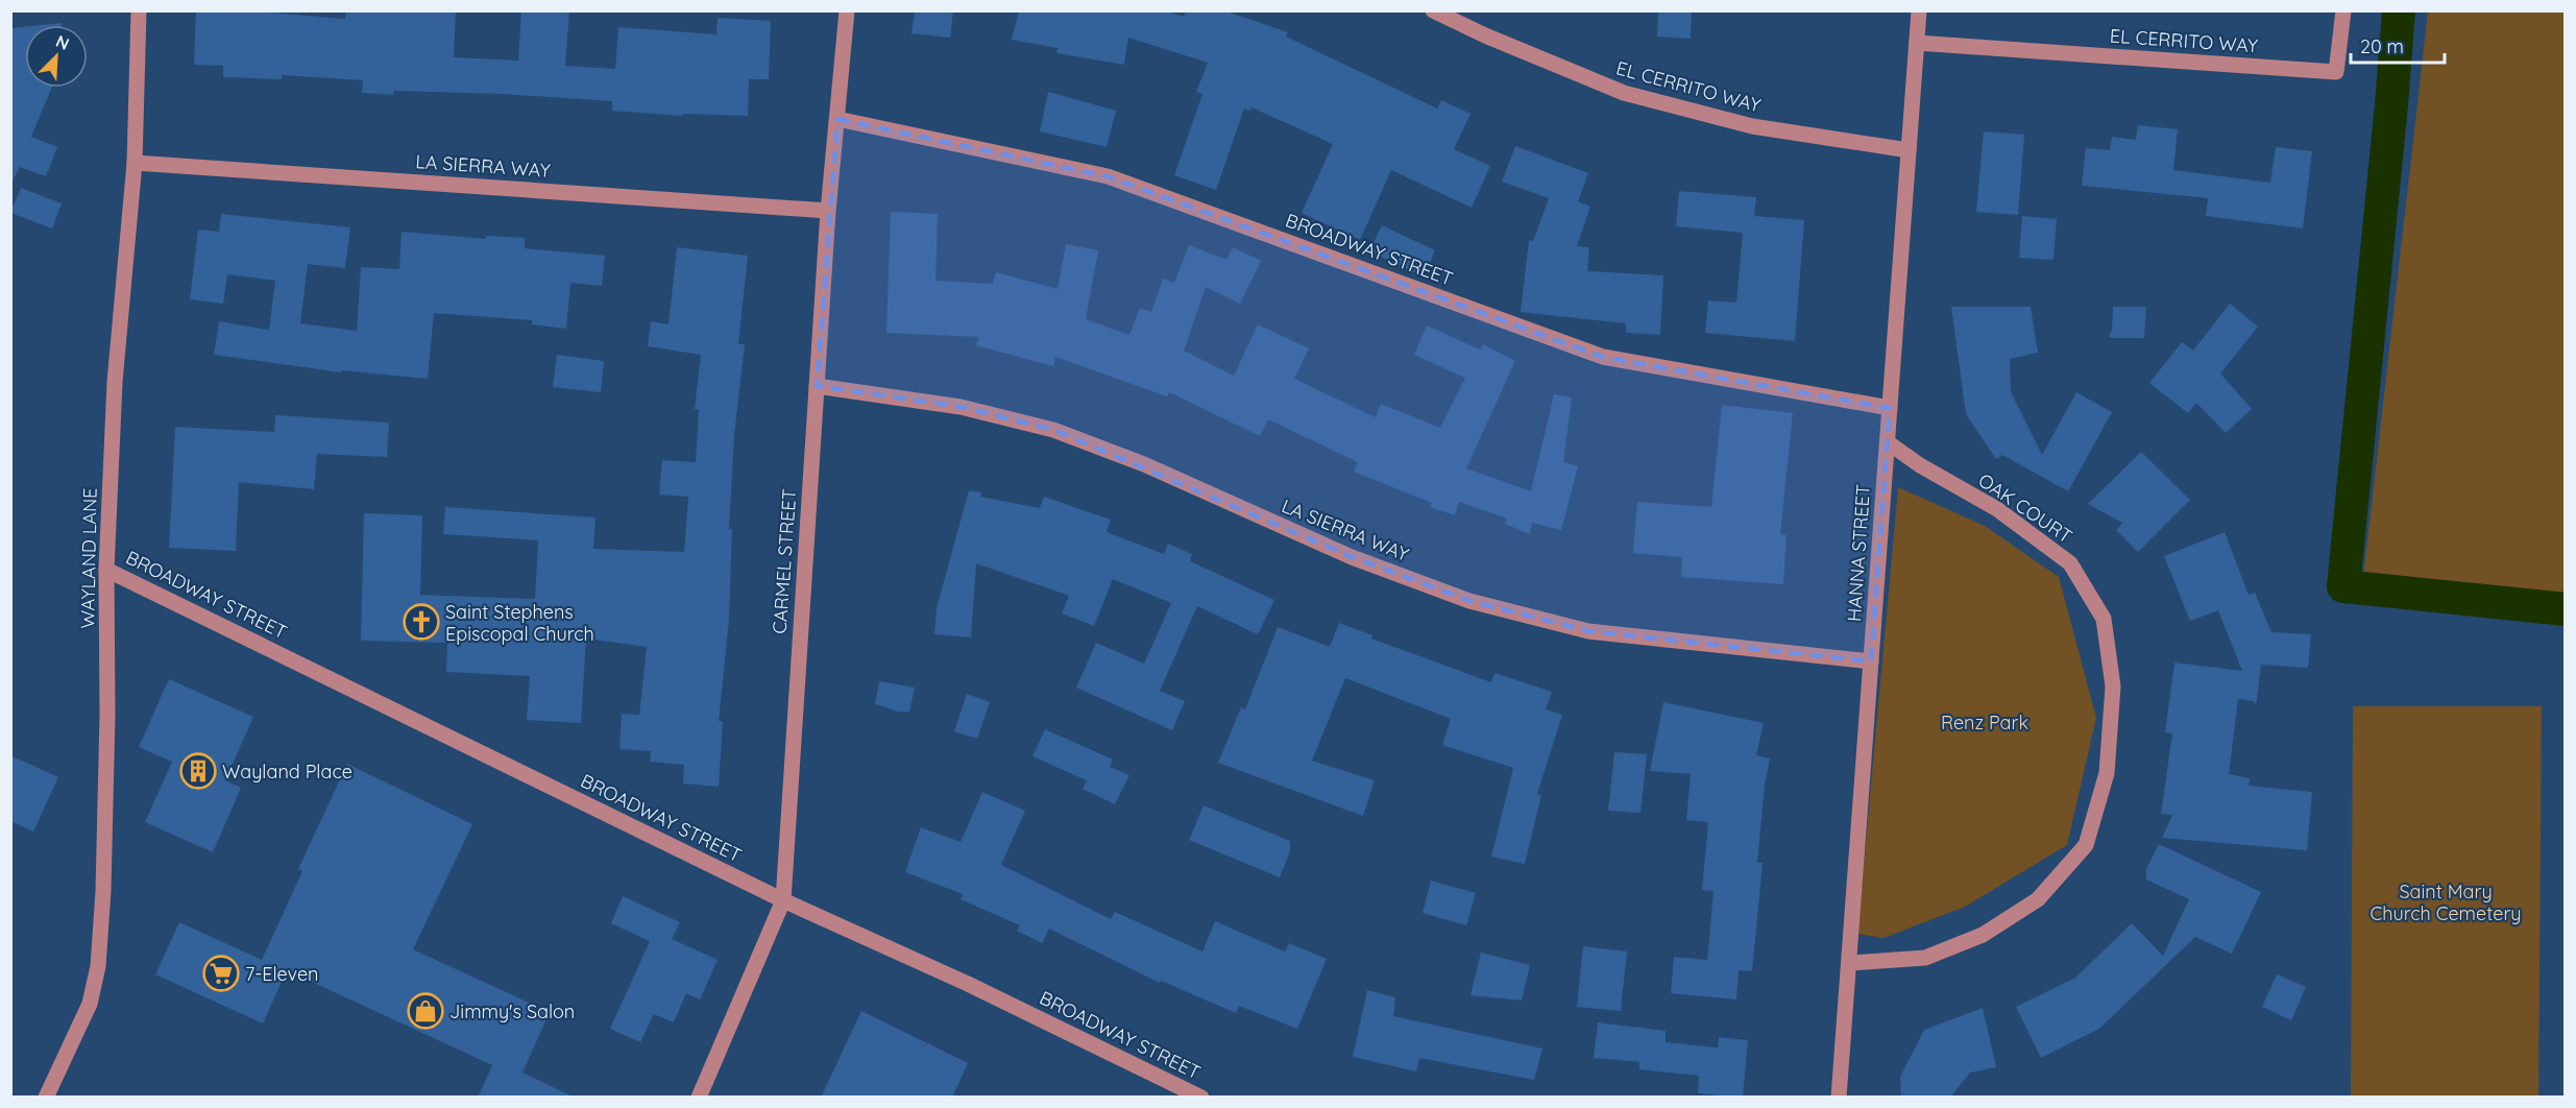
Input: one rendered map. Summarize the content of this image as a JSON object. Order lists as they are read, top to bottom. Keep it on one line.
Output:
{"streets":{"street":["EL CERRITO WAY","LA SIERRA WAY","BROADWAY STREET","OAK COURT","HANNA STREET","WAYLAND LANE","CARMEL STREET"]},"crossings":[["EL CERRITO WAY","HANNA STREET"],["LA SIERRA WAY","HANNA STREET"],["LA SIERRA WAY","WAYLAND LANE"],["LA SIERRA WAY","CARMEL STREET"],["BROADWAY STREET","HANNA STREET"],["BROADWAY STREET","WAYLAND LANE"],["BROADWAY STREET","CARMEL STREET"],["OAK COURT","HANNA STREET"]],"parks":["Renz Park","Saint Mary Church Cemetery"],"places":{"church":["Saint Stephens Episcopal Church"],"building":["Wayland Place"],"supermarket":["7-Eleven"],"shop":["Jimmy's Salon"]},"scale_bar":"20 m","north":"top right"}
